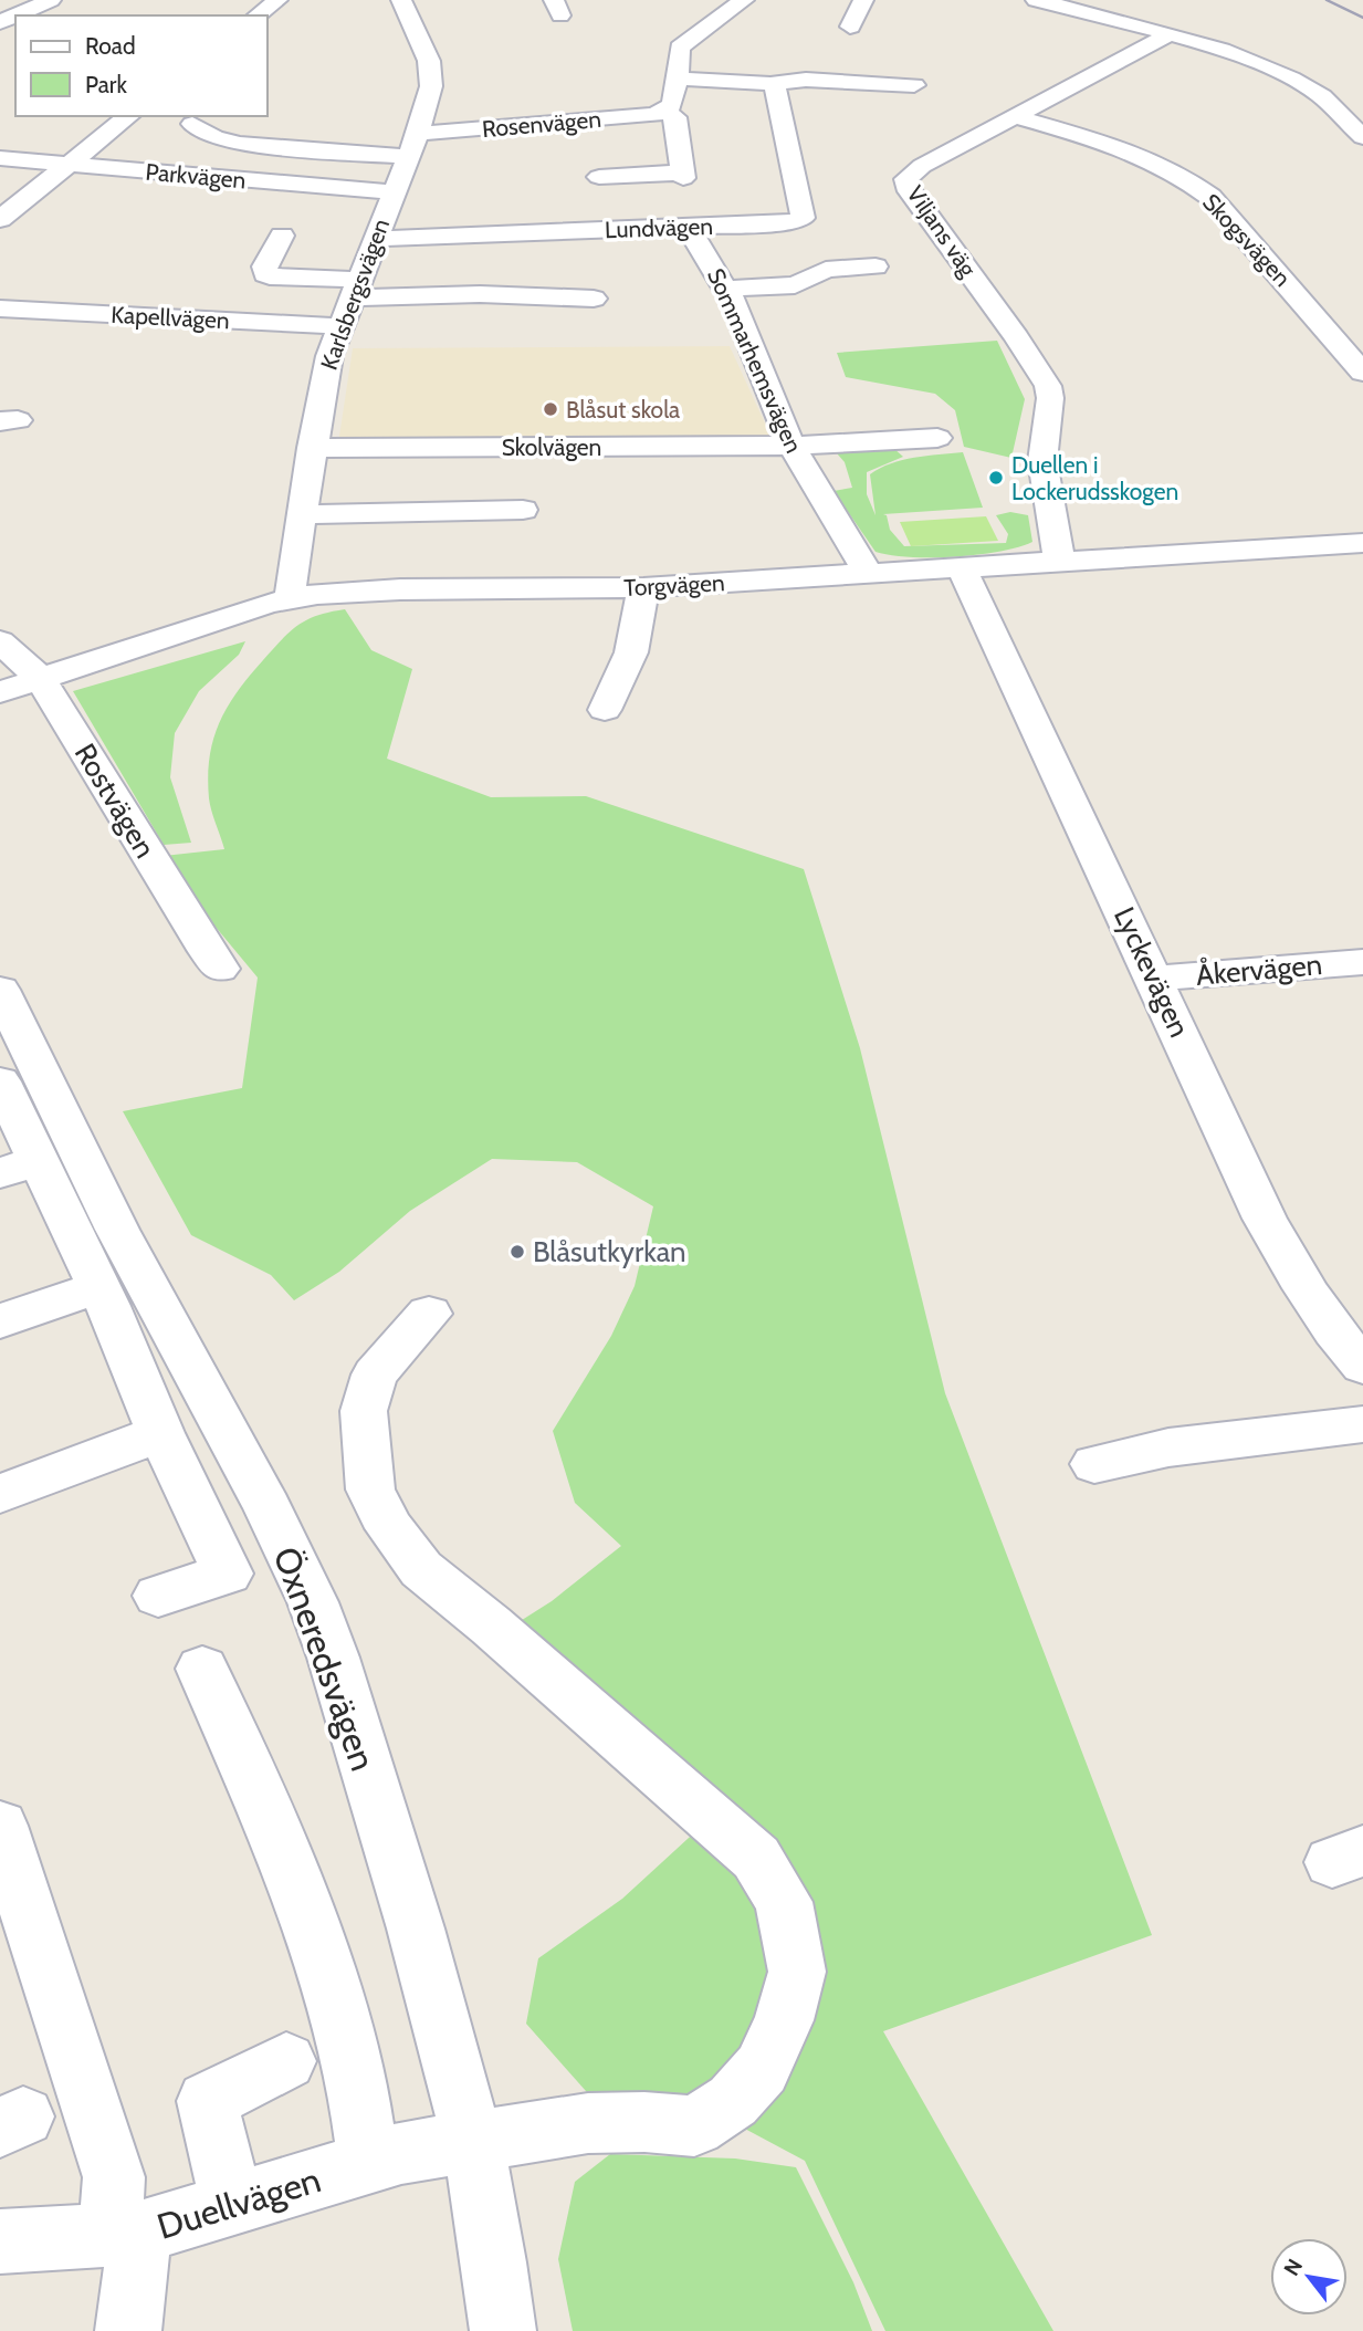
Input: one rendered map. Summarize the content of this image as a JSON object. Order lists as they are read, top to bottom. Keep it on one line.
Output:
{"streets":{"street":["Rosenvägen","Parkvägen","Lundvägen","Viljans väg","Skogsvägen","Karlsbergsvägen","Kapellvägen","Sommarhemsvägen","Skolvägen","Torgvägen","Rostvägen","Åkervägen","Lyckevägen","Öxneredsvägen","Duellvägen"]},"crossings":[["Rosenvägen","Karlsbergsvägen"],["Parkvägen","Karlsbergsvägen"],["Lundvägen","Karlsbergsvägen"],["Lundvägen","Sommarhemsvägen"],["Viljans väg","Skogsvägen"],["Viljans väg","Torgvägen"],["Karlsbergsvägen","Kapellvägen"],["Karlsbergsvägen","Skolvägen"],["Karlsbergsvägen","Torgvägen"],["Sommarhemsvägen","Skolvägen"],["Sommarhemsvägen","Torgvägen"],["Torgvägen","Rostvägen"],["Torgvägen","Lyckevägen"],["Åkervägen","Lyckevägen"],["Öxneredsvägen","Duellvägen"]],"places":["Blåsut skola","Duellen i Lockerudsskogen","Blåsutkyrkan"],"legend":["Road","Park"],"north":"top left"}
